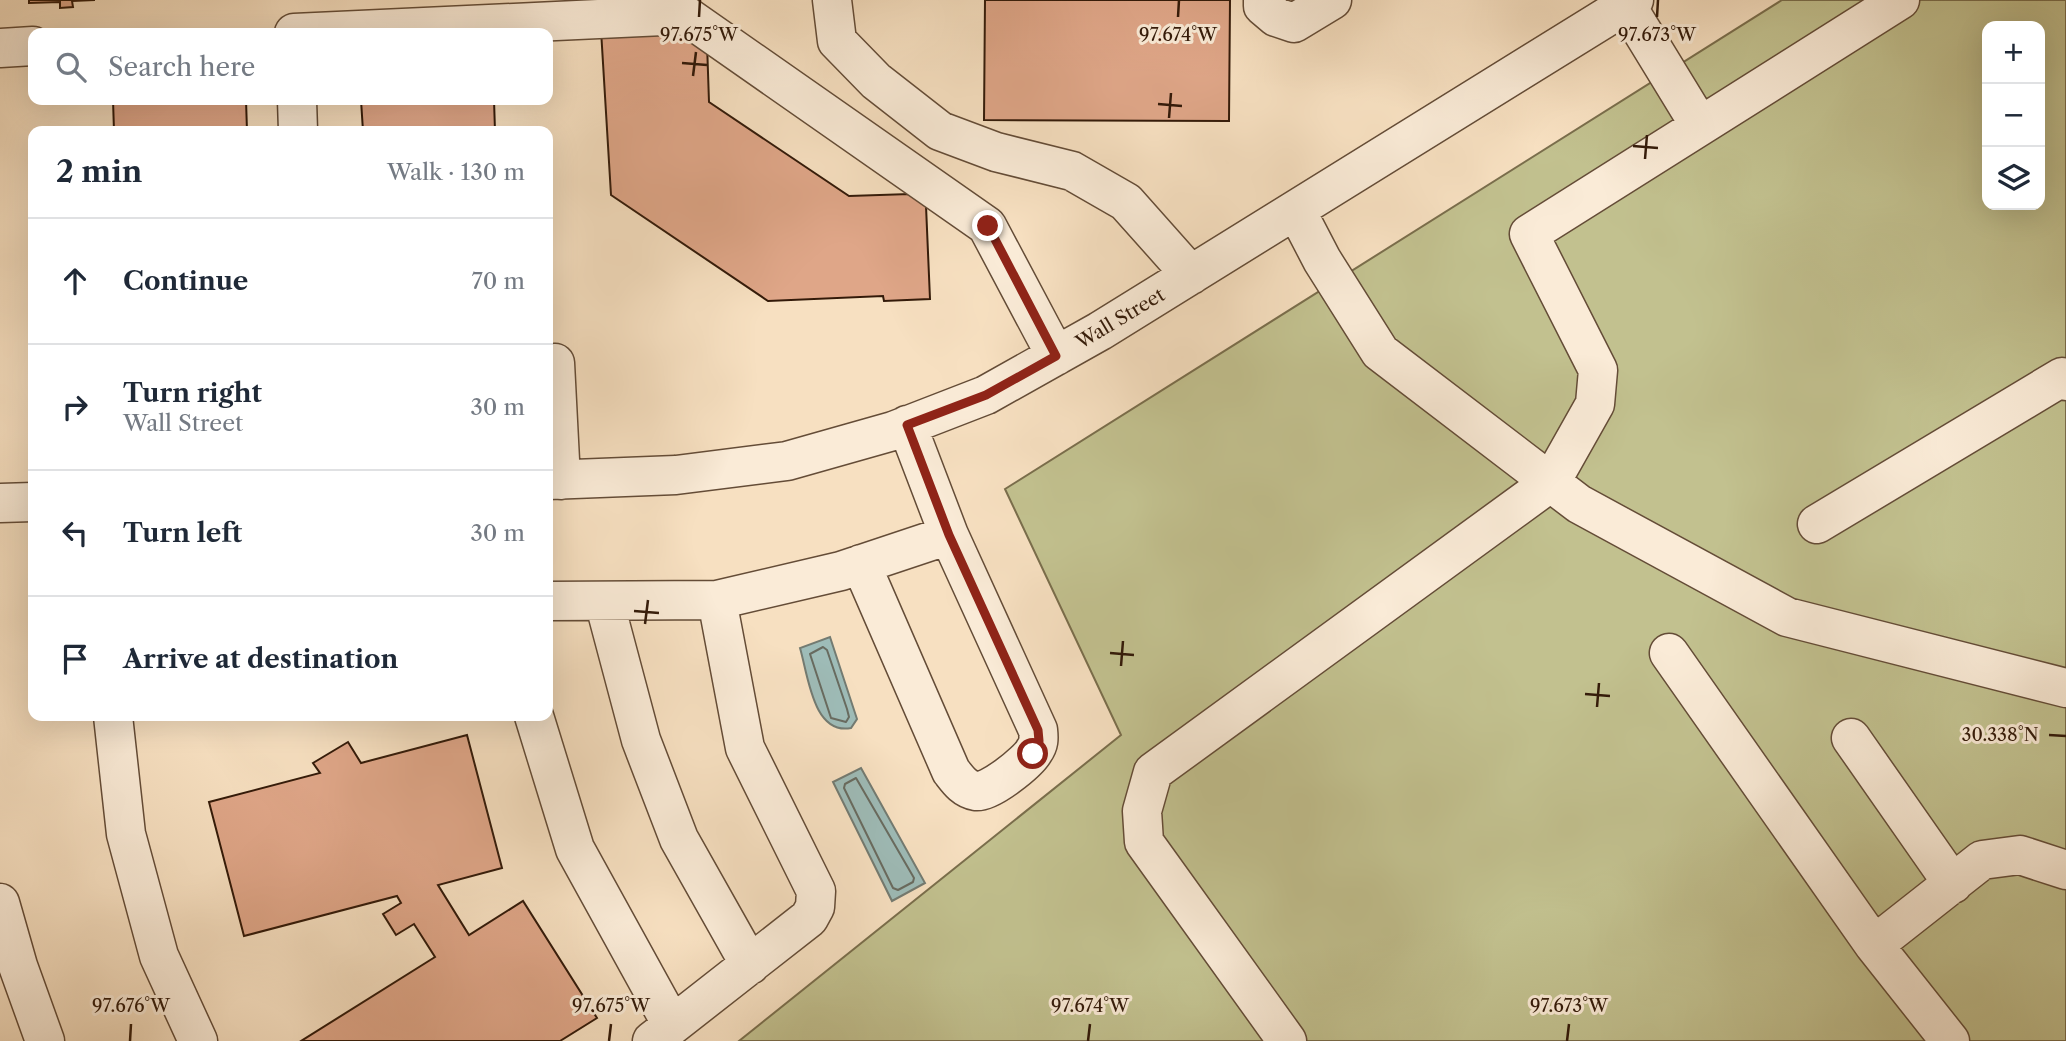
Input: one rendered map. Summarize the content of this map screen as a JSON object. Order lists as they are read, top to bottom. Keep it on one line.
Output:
{"streets":{"street":["Wall Street"]},"page":{"map_buttons":["+","−"],"search":"Search here","heading":["2 min","Walk · 130 m"],"list":[["Continue","70 m"],["Turn right","Wall Street","30 m"],["Turn left","30 m"],"Arrive at destination"]},"coordinates":["97.675°W","97.674°W","97.673°W","30.338°N","97.676°W"]}
